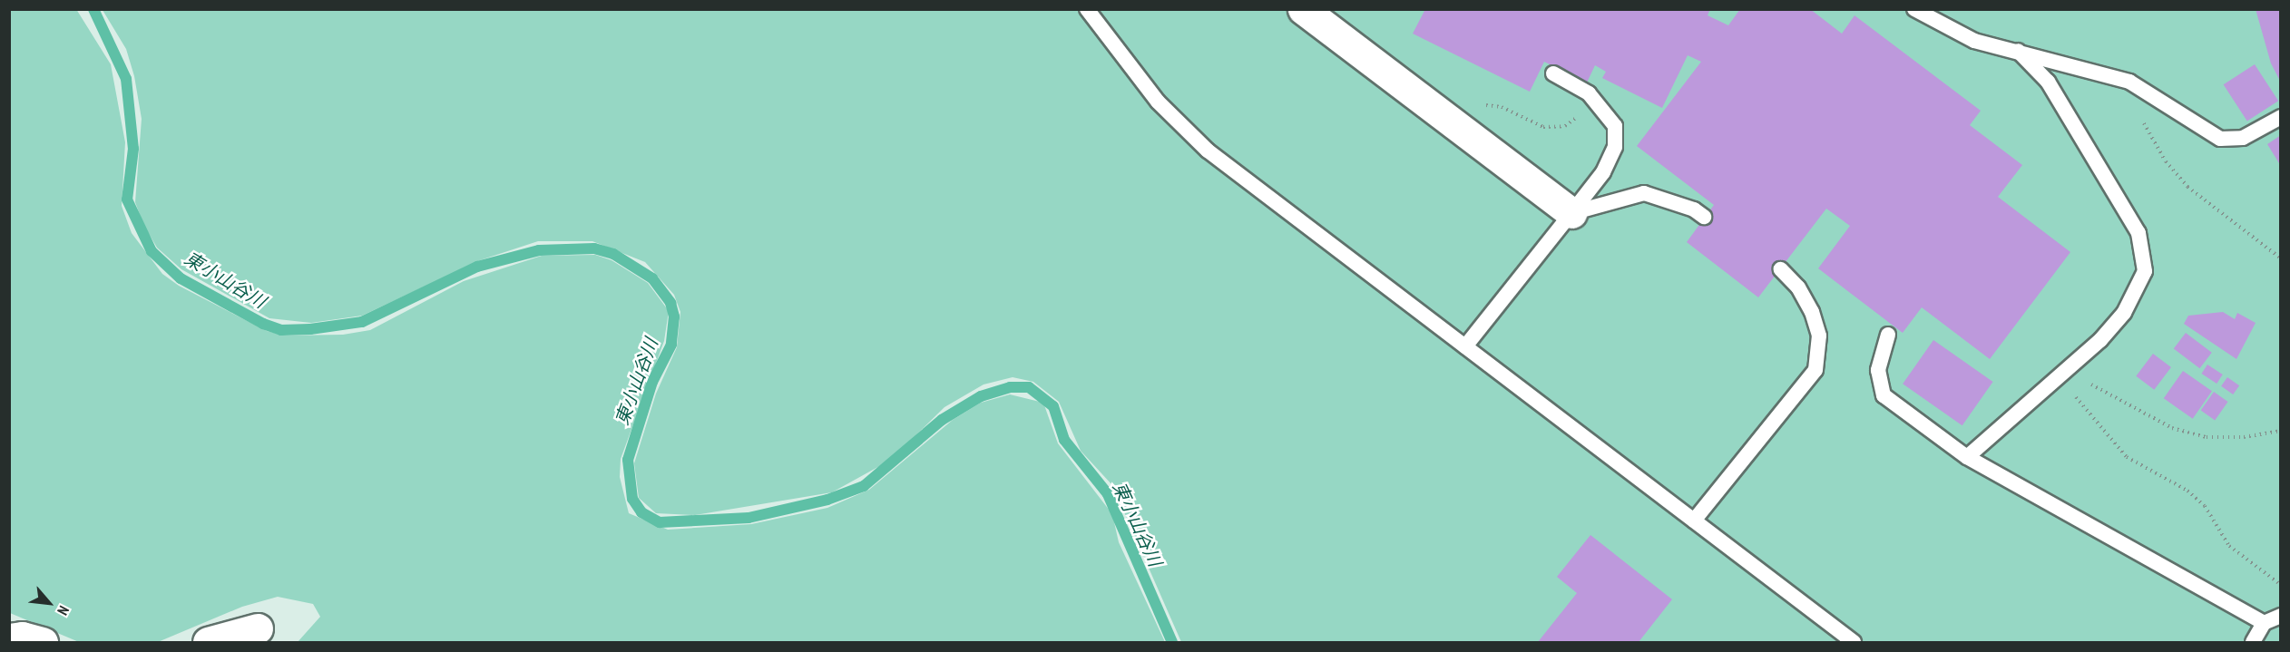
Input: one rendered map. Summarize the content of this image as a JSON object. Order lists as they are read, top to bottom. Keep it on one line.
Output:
{"water":["東小山谷川"],"north":"bottom right"}
